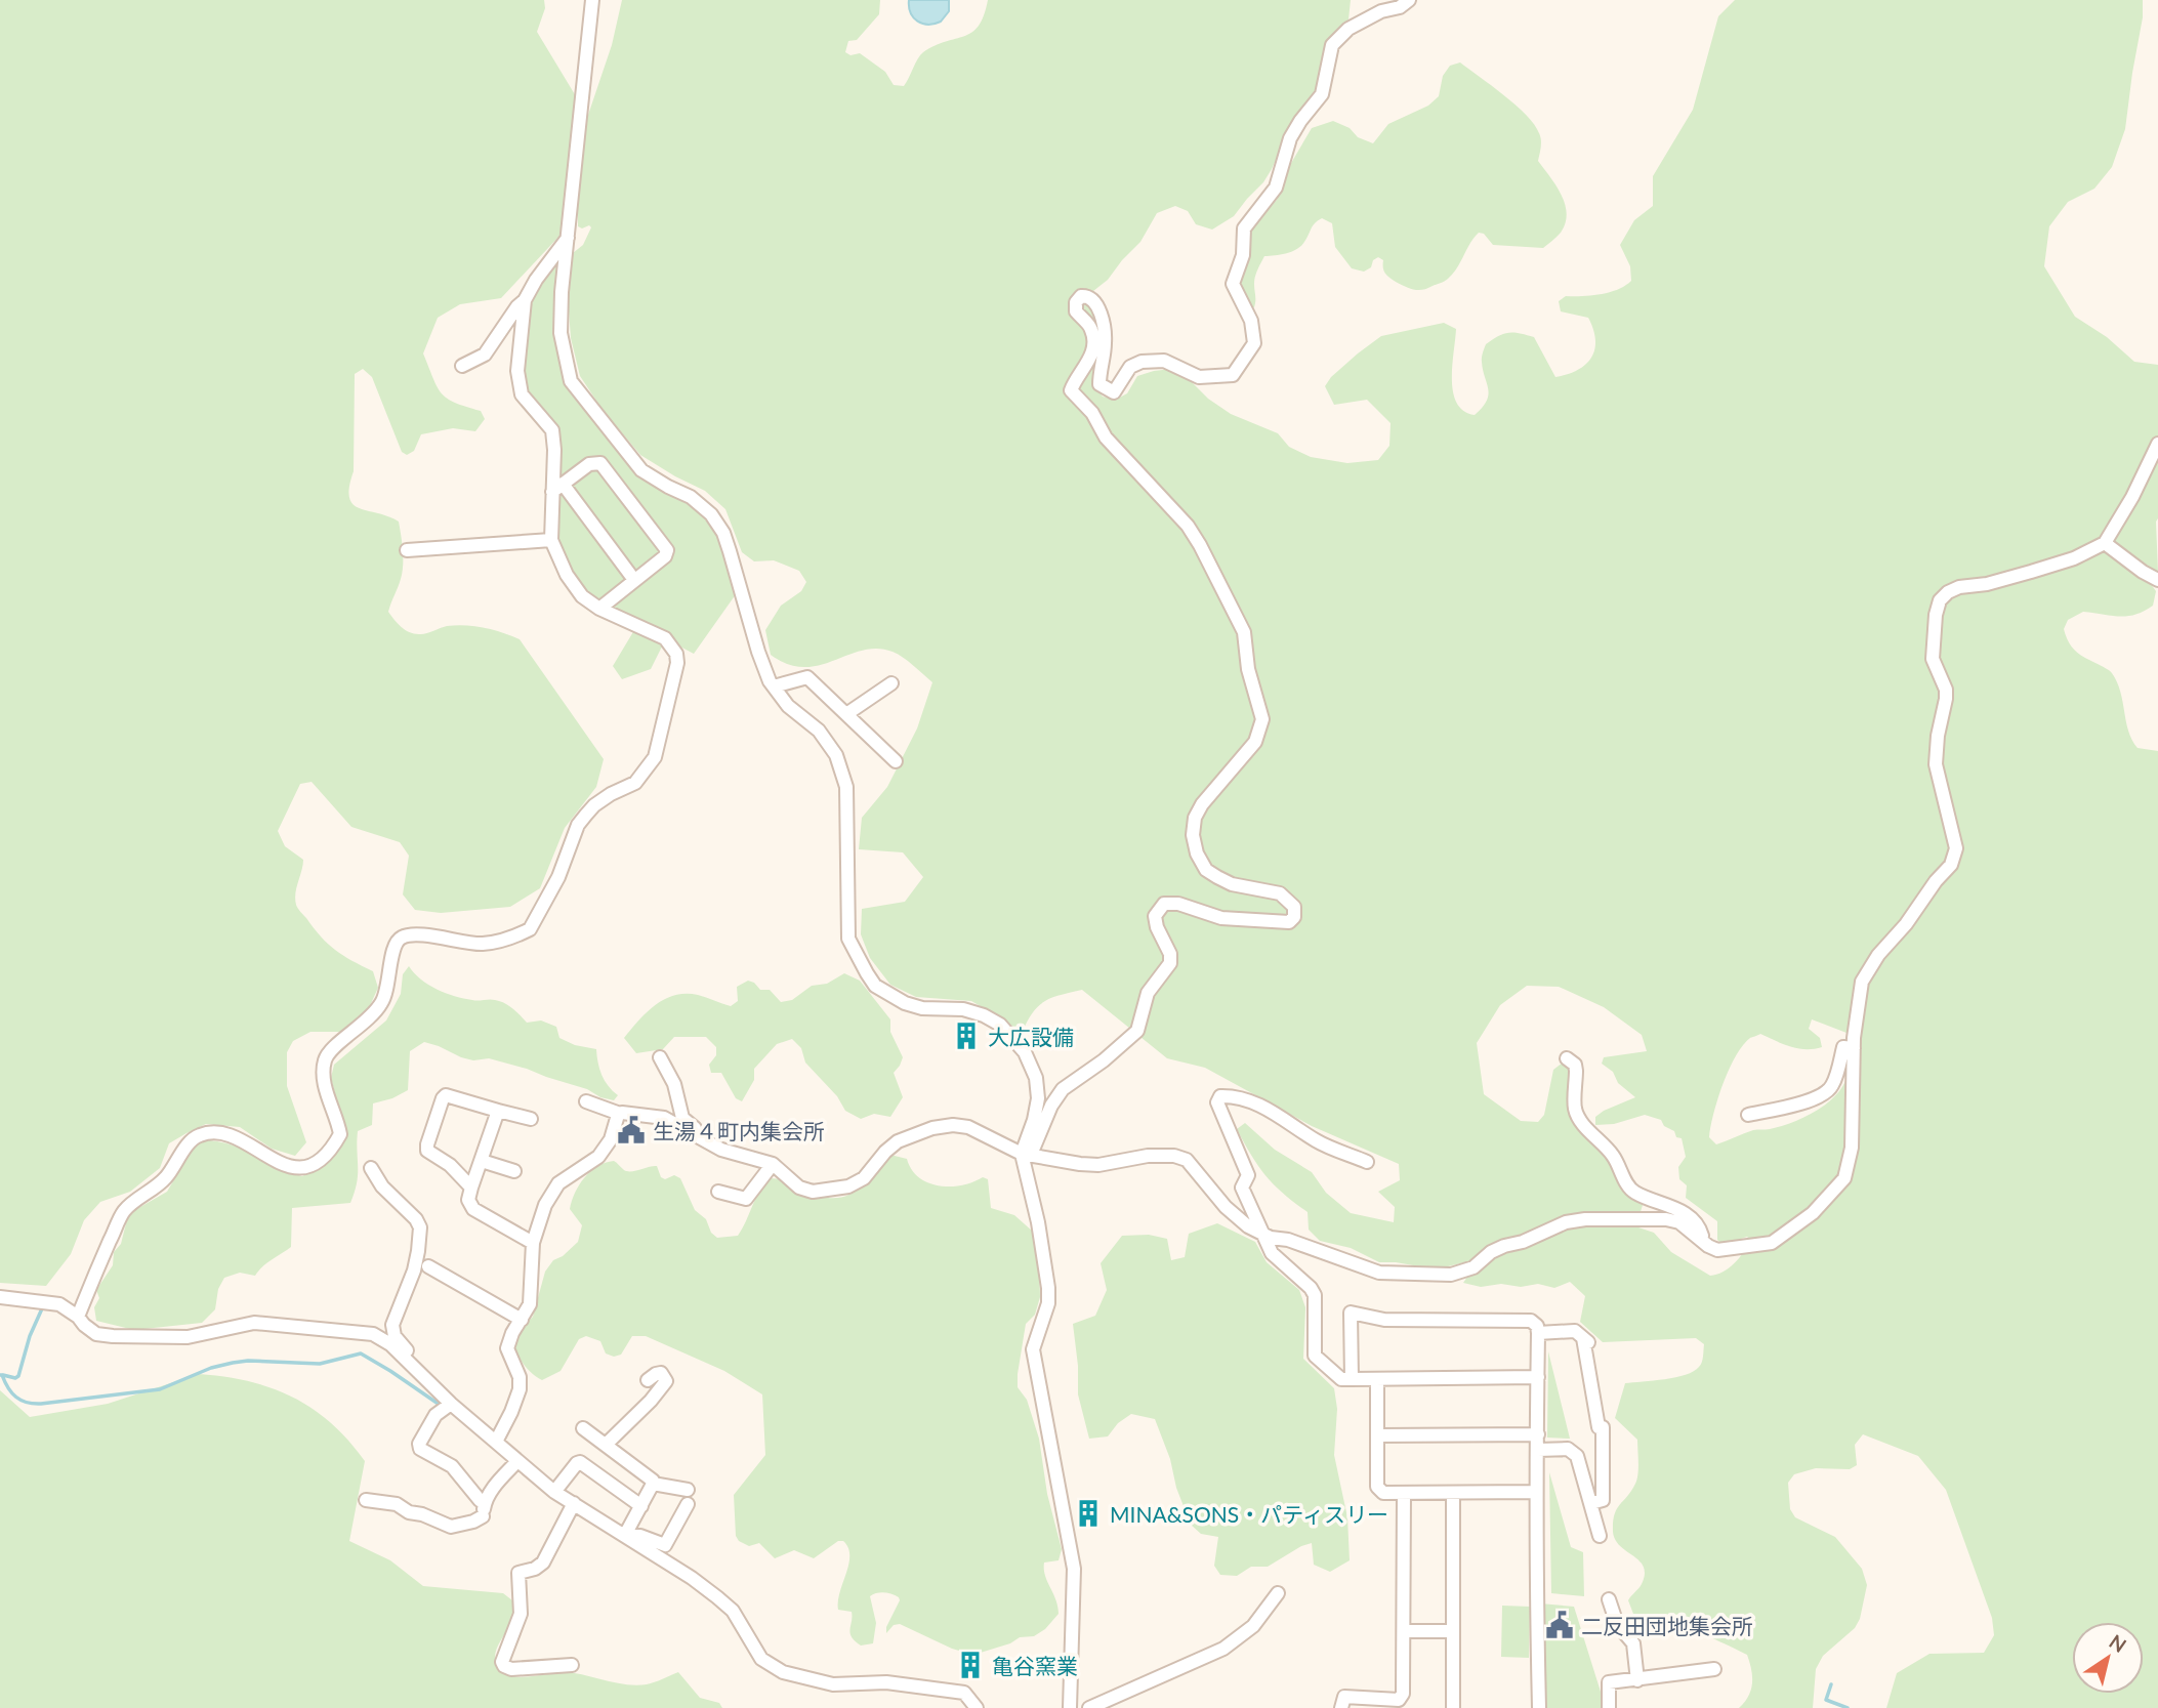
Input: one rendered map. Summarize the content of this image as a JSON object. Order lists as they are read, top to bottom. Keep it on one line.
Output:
{"places":{"building":["大広設備","MINA&SONS・パティスリー","亀谷窯業"],"public building":["生湯４町内集会所","二反田団地集会所"]},"north":"top right"}
